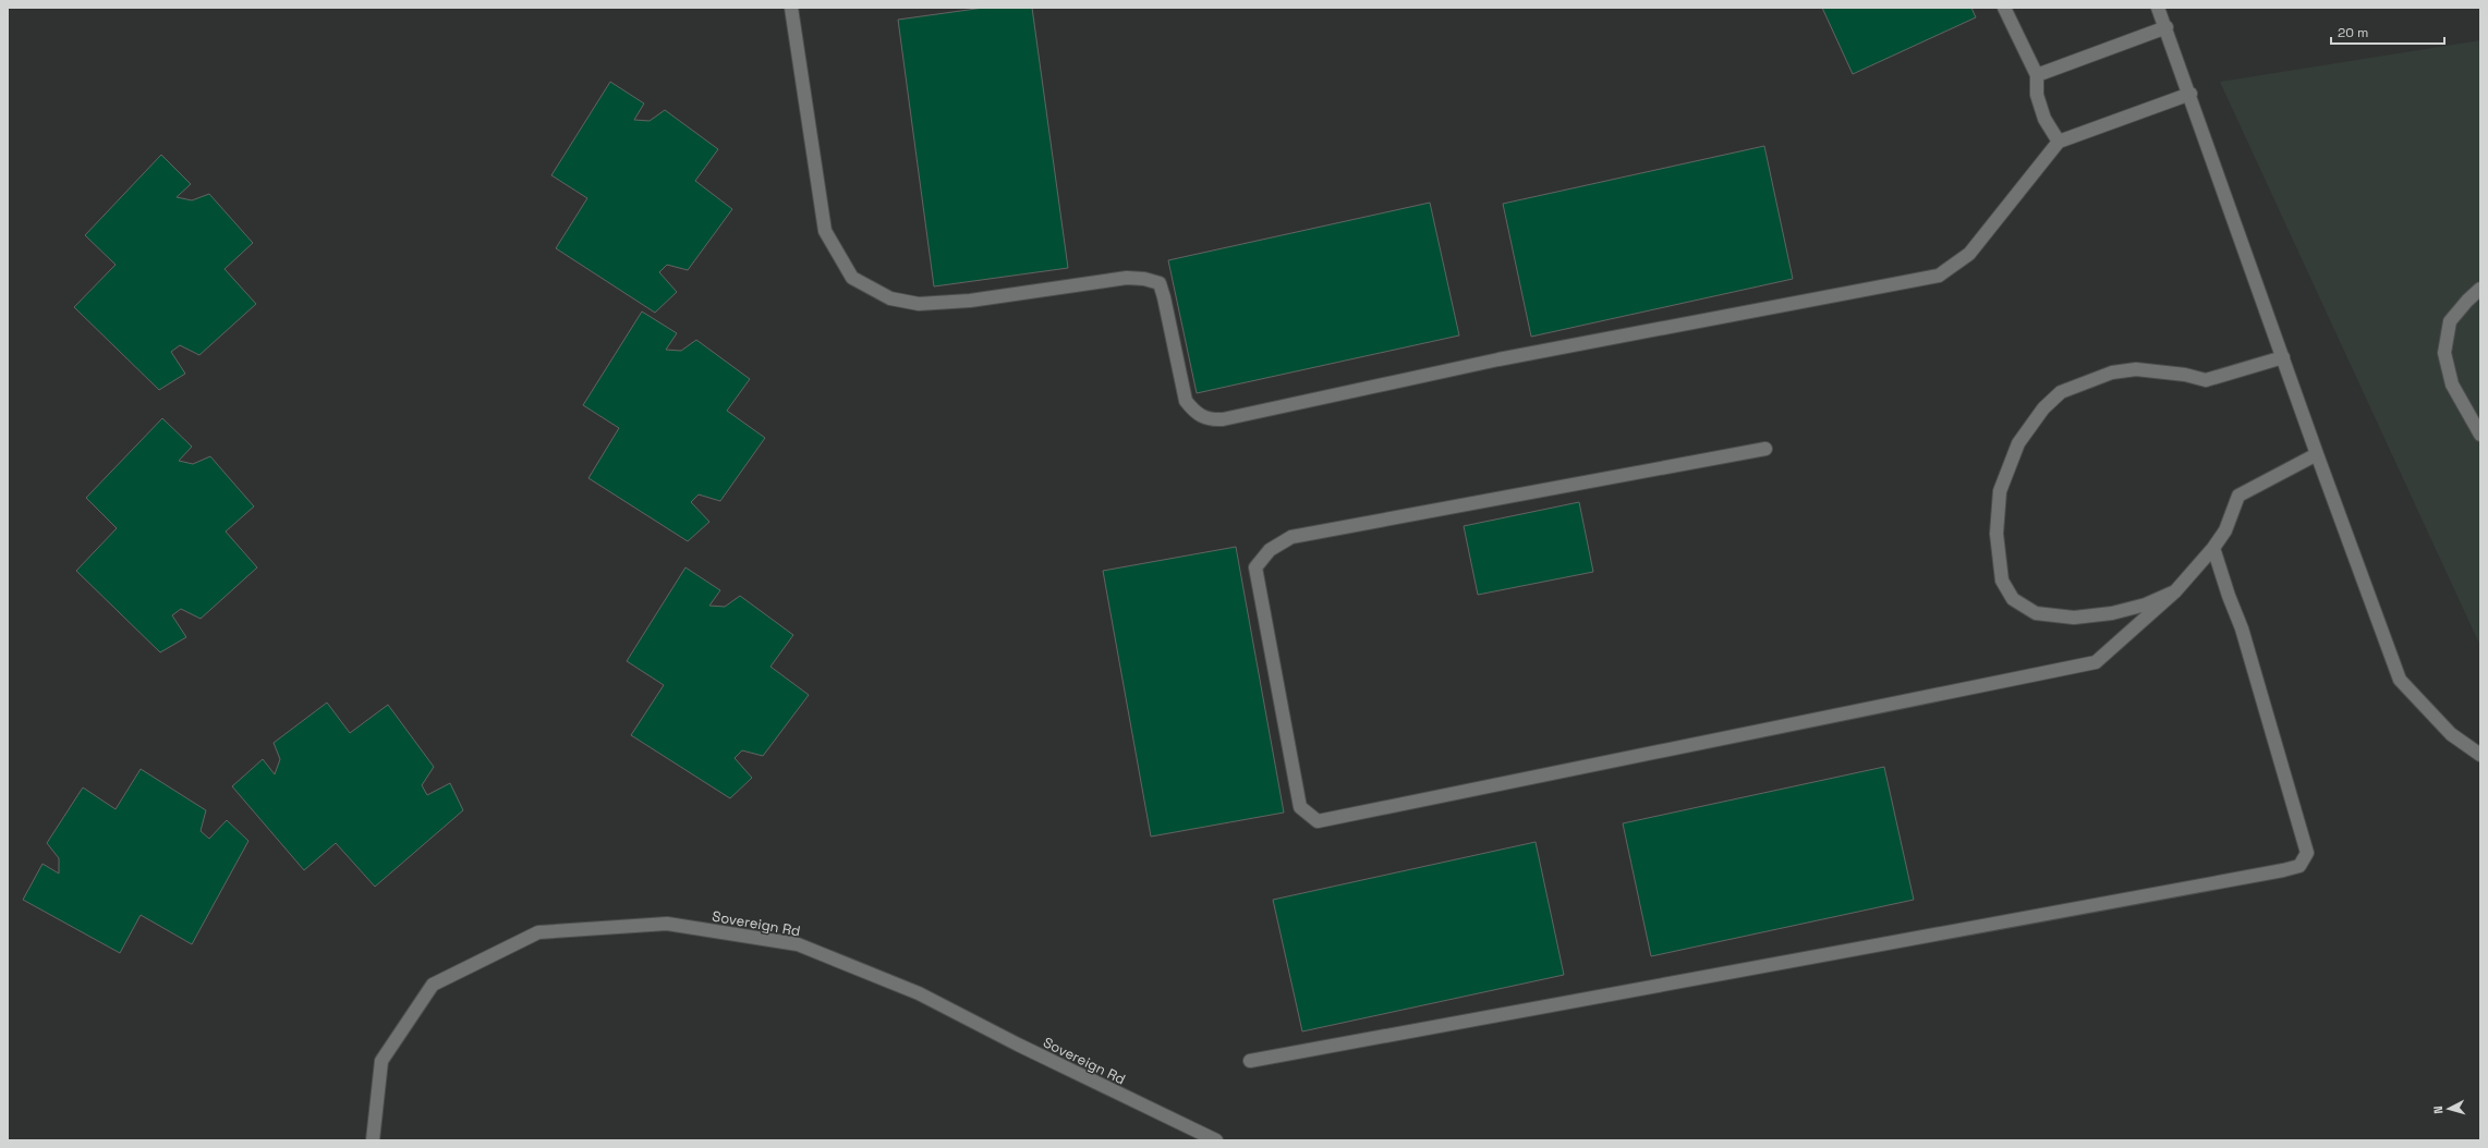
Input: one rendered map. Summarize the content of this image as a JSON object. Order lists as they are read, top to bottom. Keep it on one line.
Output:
{"streets":{"street":["Sovereign Rd"]},"scale_bar":"20 m","north":"left"}
